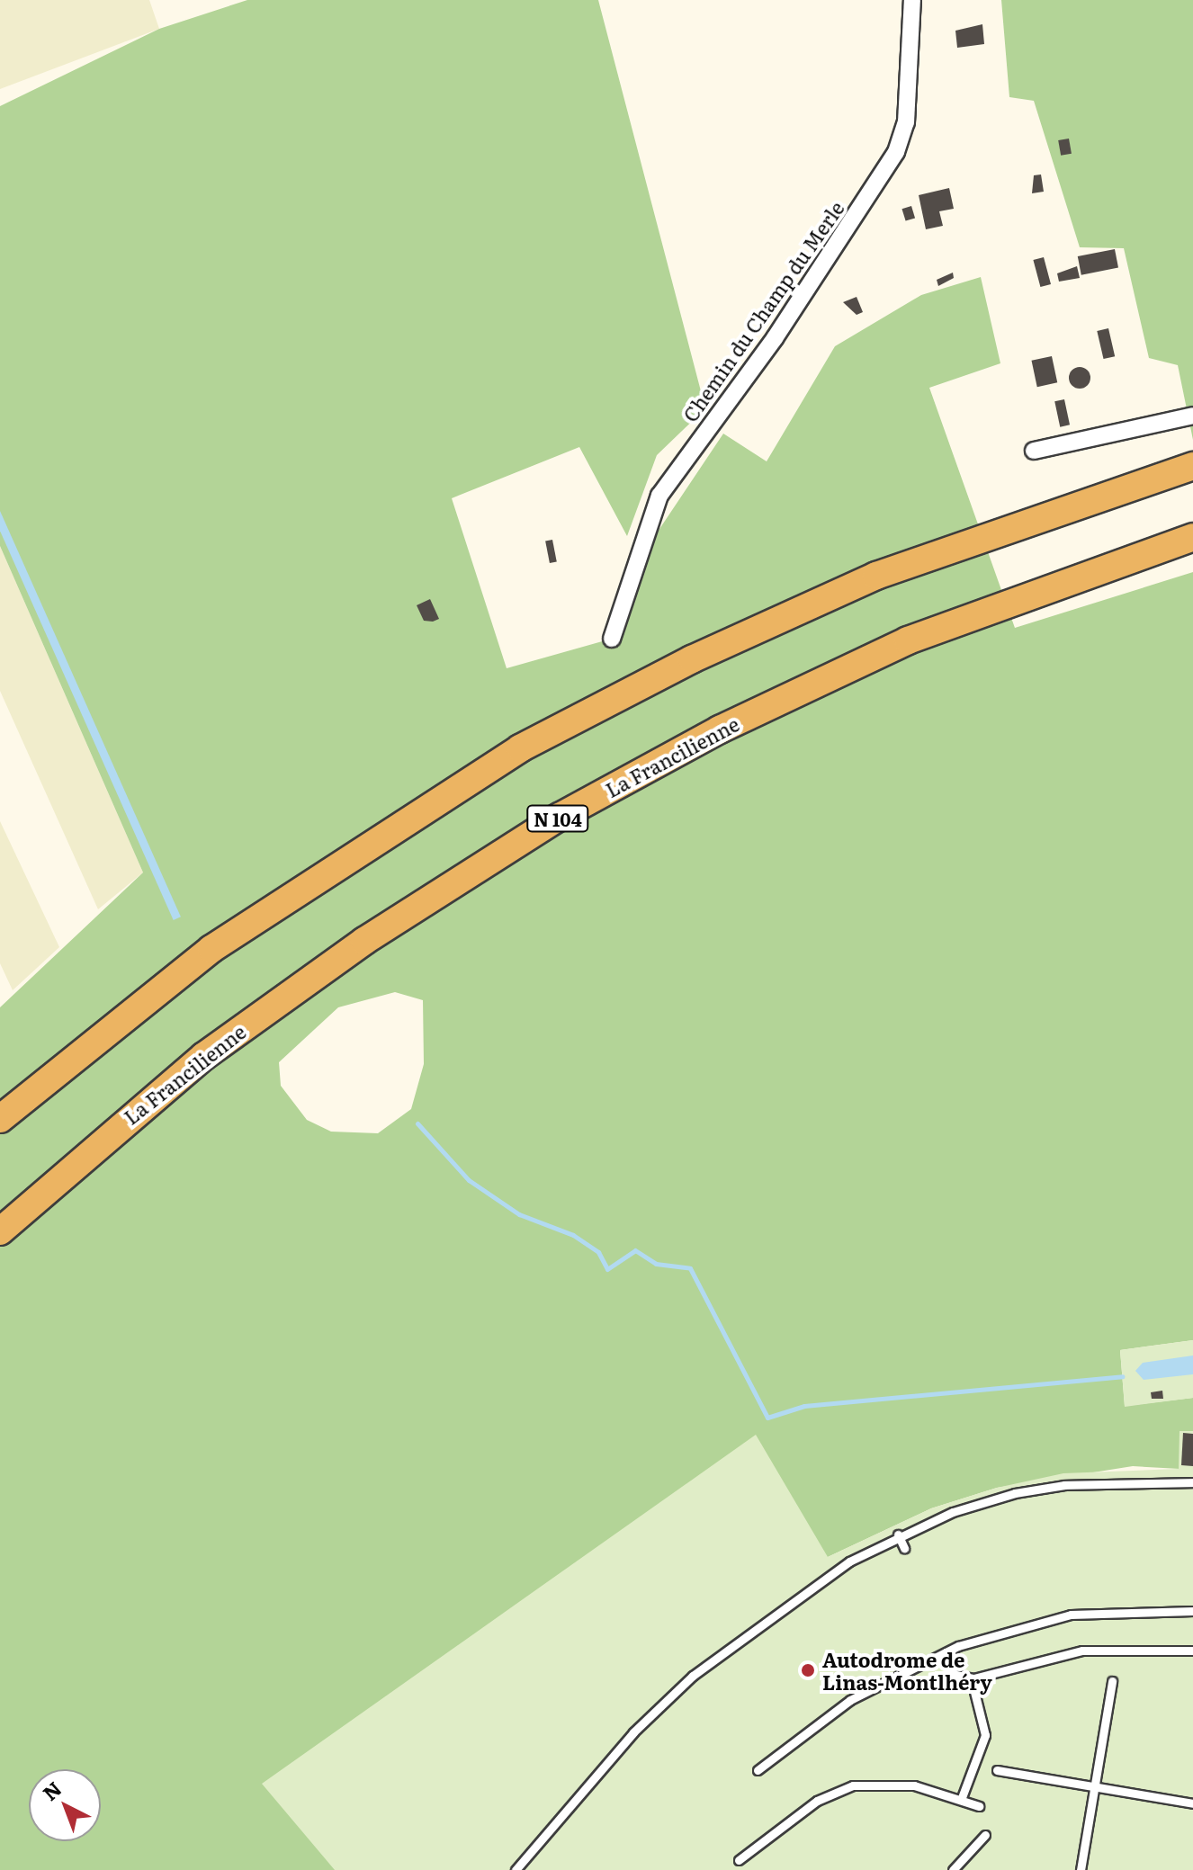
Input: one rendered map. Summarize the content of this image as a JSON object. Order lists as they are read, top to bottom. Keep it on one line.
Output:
{"streets":{"highway":["La Francilienne","N 104"],"street":["Chemin du Champ du Merle"]},"places":["Autodrome de Linas-Montlhéry"],"north":"top left"}
